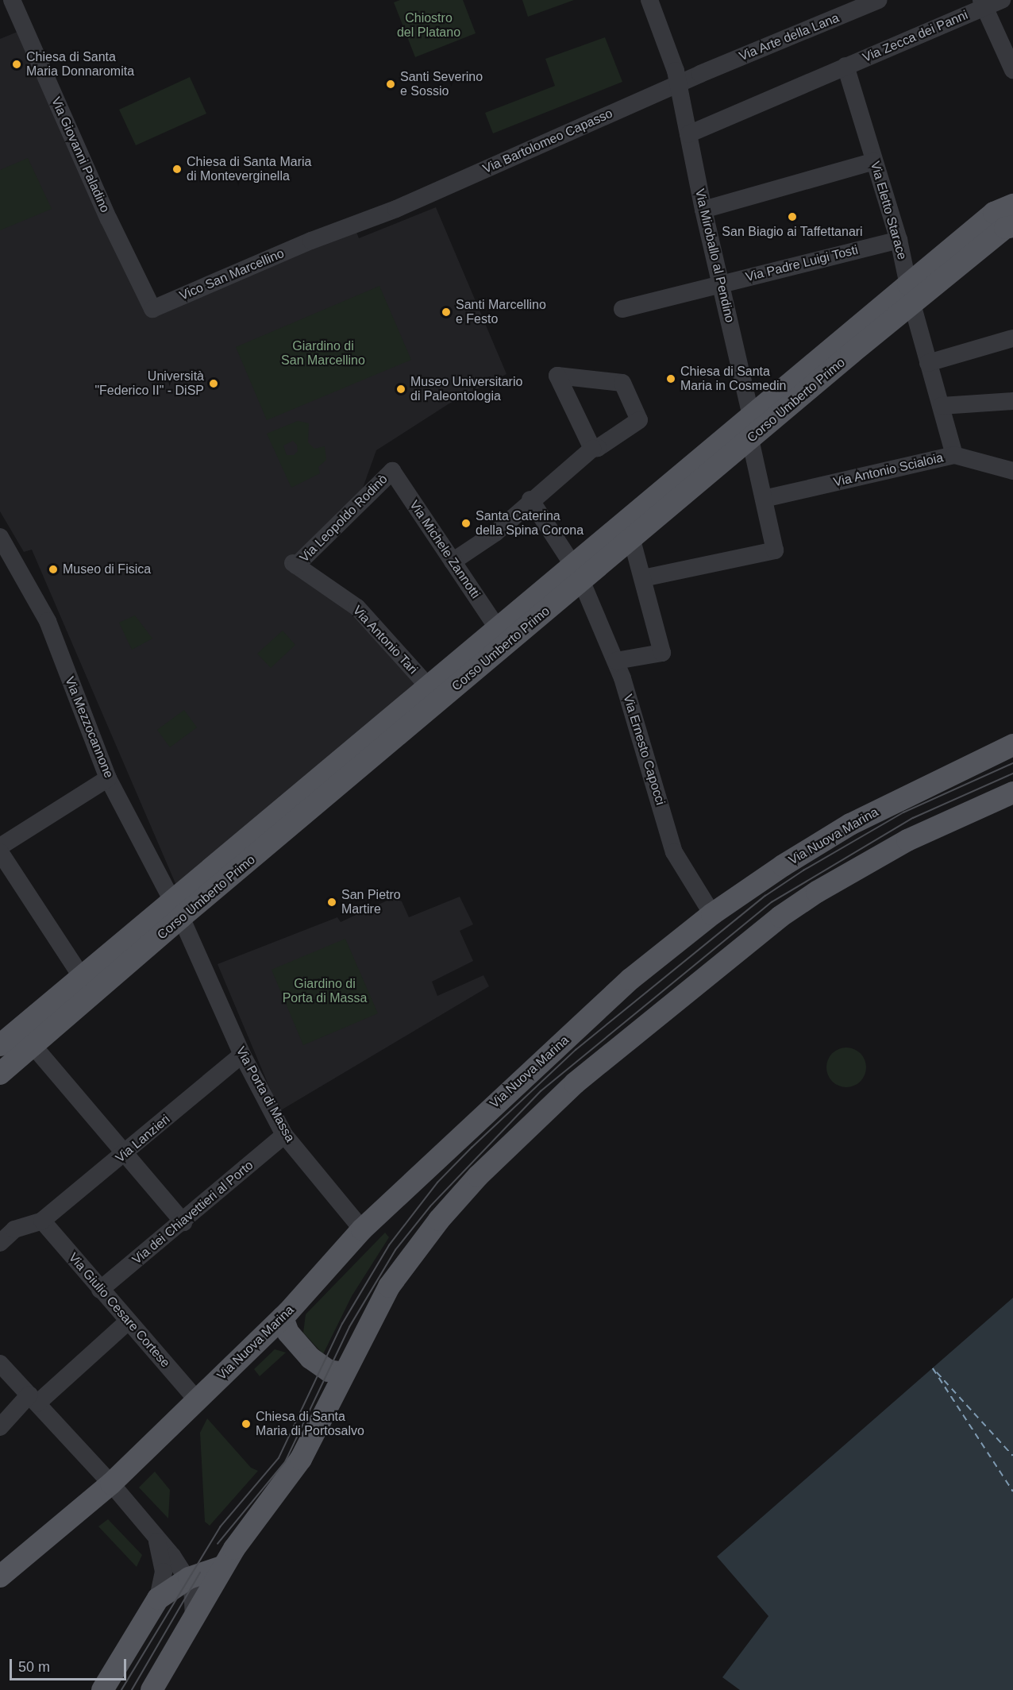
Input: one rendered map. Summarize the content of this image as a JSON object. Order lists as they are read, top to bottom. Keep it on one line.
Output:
{"streets":{"main road":["Corso Umberto Primo","Via Nuova Marina"],"street":["Via Zecca dei Panni","Via Arte della Lana","Via Bartolomeo Capasso","Via Giovanni Paladino","Via Eletto Starace","Via Miroballo al Pendino","Via Padre Luigi Tosti","Vico San Marcellino","Via Antonio Scialoia","Via Leopoldo Rodinò","Via Michele Zannotti","Via Antonio Tari","Via Mezzocannone","Via Ernesto Capocci","Via Porta di Massa","Via Lanzieri","Via dei Chiavettieri al Porto","Via Giulio Cesare Cortese"]},"crossings":[["Via Zecca dei Panni","Via Eletto Starace"],["Via Zecca dei Panni","Via Miroballo al Pendino"],["Via Arte della Lana","Via Bartolomeo Capasso"],["Via Bartolomeo Capasso","Via Miroballo al Pendino"],["Via Bartolomeo Capasso","Vico San Marcellino"],["Via Giovanni Paladino","Vico San Marcellino"],["Via Eletto Starace","Via Padre Luigi Tosti"],["Via Eletto Starace","Corso Umberto Primo"],["Via Eletto Starace","Via Antonio Scialoia"],["Via Miroballo al Pendino","Via Padre Luigi Tosti"],["Via Miroballo al Pendino","Corso Umberto Primo"],["Corso Umberto Primo","Via Michele Zannotti"],["Corso Umberto Primo","Via Antonio Tari"],["Corso Umberto Primo","Via Mezzocannone"],["Corso Umberto Primo","Via Ernesto Capocci"],["Via Leopoldo Rodinò","Via Michele Zannotti"],["Via Leopoldo Rodinò","Via Antonio Tari"],["Via Mezzocannone","Via Porta di Massa"],["Via Ernesto Capocci","Via Nuova Marina"],["Via Nuova Marina","Via Porta di Massa"],["Via Nuova Marina","Via Giulio Cesare Cortese"],["Via Porta di Massa","Via Lanzieri"],["Via Porta di Massa","Via dei Chiavettieri al Porto"],["Via Lanzieri","Via Giulio Cesare Cortese"],["Via dei Chiavettieri al Porto","Via Giulio Cesare Cortese"]],"parks":["Chiostro del Platano","Giardino di San Marcellino","Giardino di Porta di Massa"],"places":["Chiesa di Santa Maria Donnaromita","Santi Severino e Sossio","Chiesa di Santa Maria di Monteverginella","San Biagio ai Taffettanari","Santi Marcellino e Festo","Chiesa di Santa Maria in Cosmedin","Università \"Federico II\" - DiSP","Museo Universitario di Paleontologia","Santa Caterina della Spina Corona","Museo di Fisica","San Pietro Martire","Chiesa di Santa Maria di Portosalvo"],"scale_bar":"50 m"}
